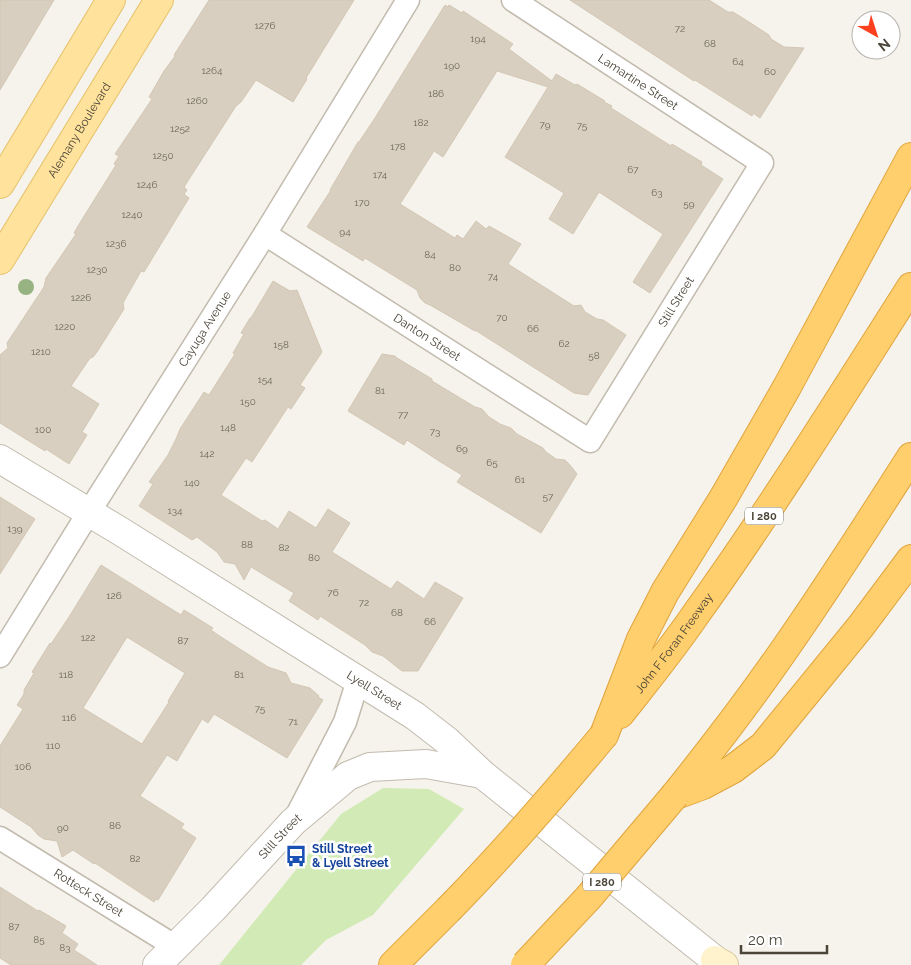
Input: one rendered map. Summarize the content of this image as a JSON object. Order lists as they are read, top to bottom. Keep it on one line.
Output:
{"streets":{"highway":["I 280","John F Foran Freeway"],"main road":["Alemany Boulevard"],"street":["Lamartine Street","Still Street","Cayuga Avenue","Danton Street","Lyell Street","Rotteck Street"]},"crossings":[["Lamartine Street","Still Street"],["Still Street","Danton Street"],["Still Street","Lyell Street"],["Still Street","Rotteck Street"],["Cayuga Avenue","Danton Street"],["Cayuga Avenue","Lyell Street"]],"places":{"bus stop":["Still Street & Lyell Street"]},"house_numbers":["1276","72","194","68","64","190","1264","60","186","1260","182","79","75","1252","178","1250","67","174","1246","63","170","59","1240","94","1236","84","80","1230","74","1226","70","1220","66","62","158","1210","58","154","81","150","77","148","100","73","69","142","65","61","140","57","134","139","88","82","80","76","126","72","68","66","122","87","118","81","75","116","71","110","106","86","90","82","87","85","83"],"scale_bar":"20 m","north":"bottom right"}
